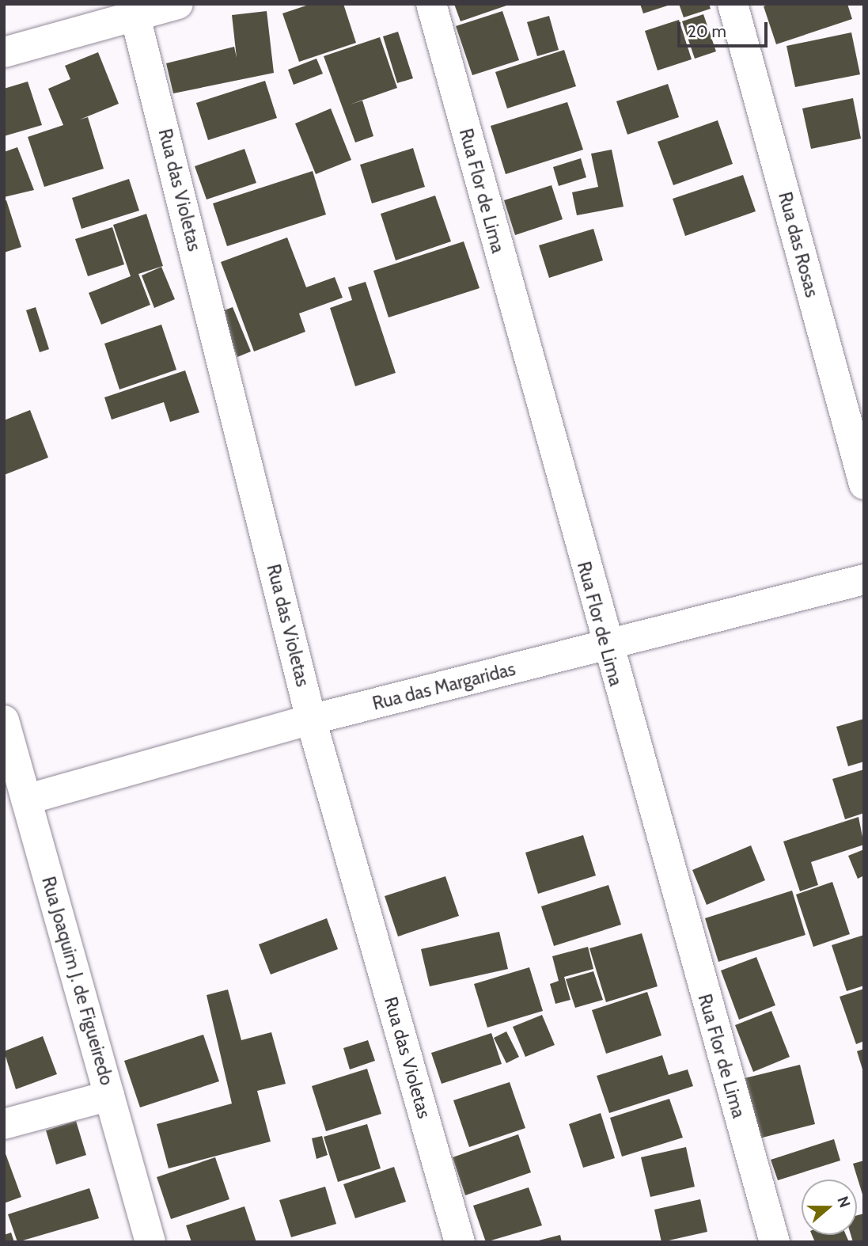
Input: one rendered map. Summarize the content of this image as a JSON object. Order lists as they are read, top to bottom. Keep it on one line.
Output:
{"streets":{"street":["Rua das Violetas","Rua Flor de Lima","Rua das Rosas","Rua das Margaridas","Rua Joaquim J. de Figueiredo"]},"crossings":[["Rua das Violetas","Rua das Margaridas"],["Rua Flor de Lima","Rua das Margaridas"],["Rua das Margaridas","Rua Joaquim J. de Figueiredo"]],"scale_bar":"20 m","north":"right"}
